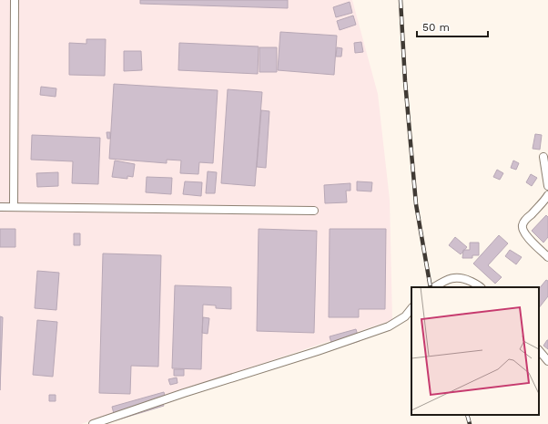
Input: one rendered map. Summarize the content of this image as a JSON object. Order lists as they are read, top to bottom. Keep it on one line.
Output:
{"scale_bar":"50 m"}
